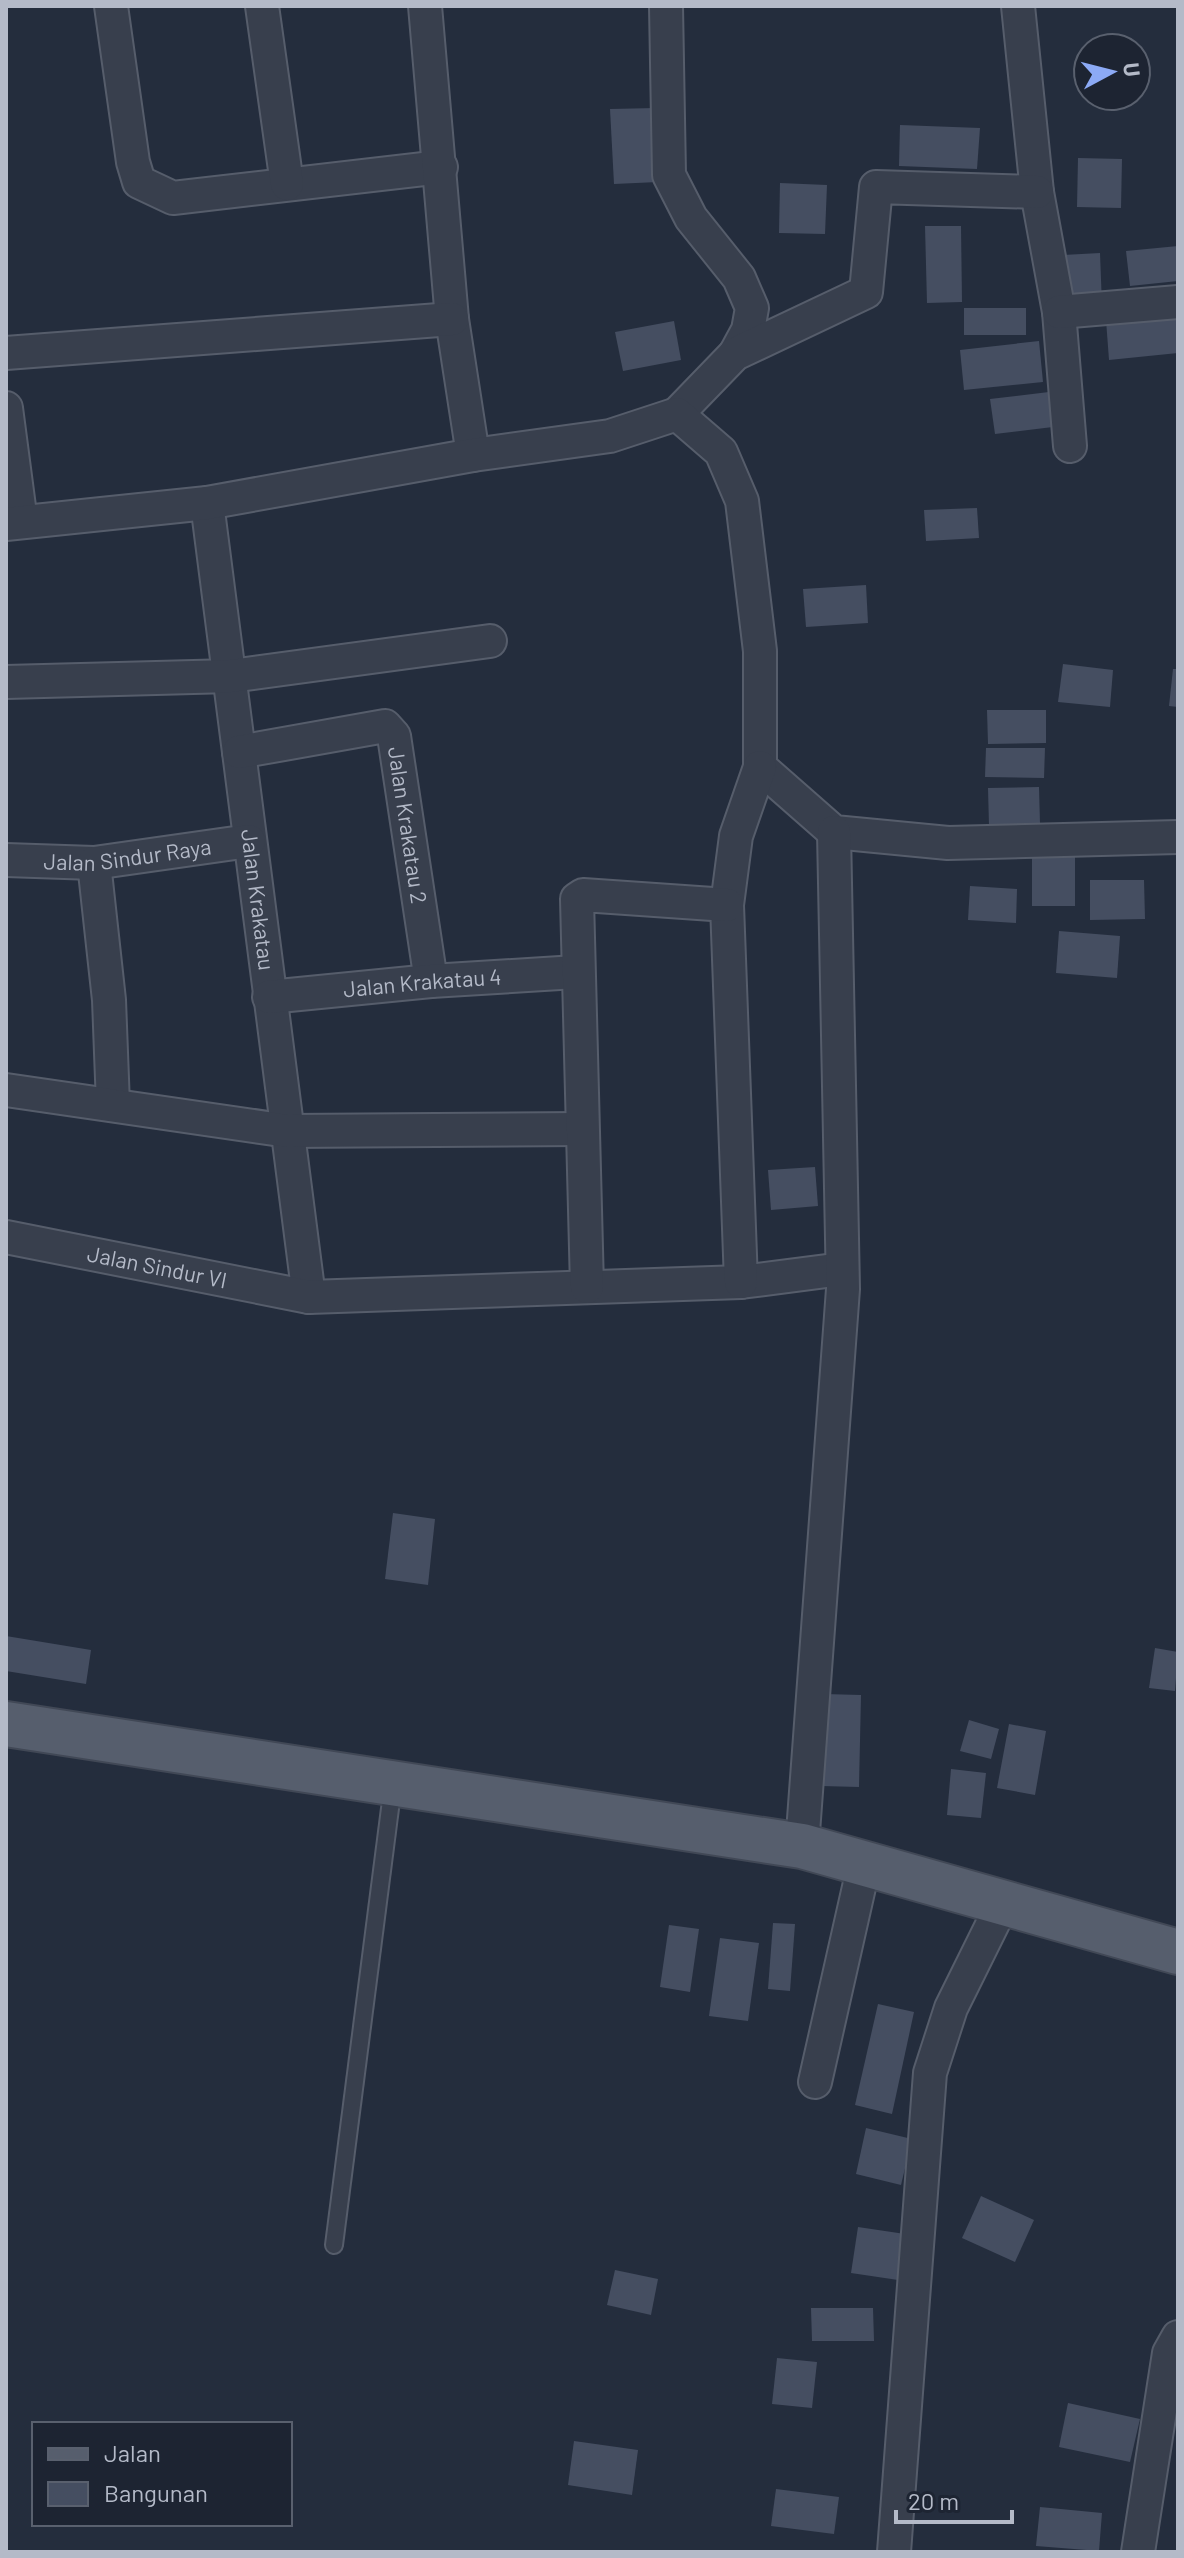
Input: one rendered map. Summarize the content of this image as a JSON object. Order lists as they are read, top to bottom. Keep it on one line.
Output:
{"streets":{"street":["Jalan Krakatau 2","Jalan Sindur Raya","Jalan Krakatau","Jalan Krakatau 4","Jalan Sindur VI"]},"crossings":[["Jalan Krakatau 2","Jalan Krakatau"],["Jalan Krakatau 2","Jalan Krakatau 4"],["Jalan Sindur Raya","Jalan Krakatau"],["Jalan Krakatau","Jalan Krakatau 4"],["Jalan Krakatau","Jalan Sindur VI"]],"legend":["Jalan","Bangunan"],"scale_bar":"20 m","north":"right"}
